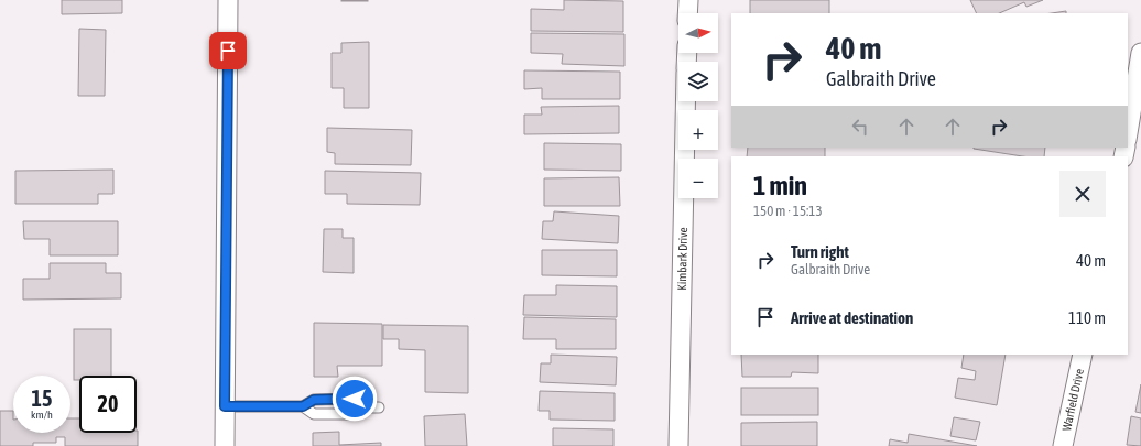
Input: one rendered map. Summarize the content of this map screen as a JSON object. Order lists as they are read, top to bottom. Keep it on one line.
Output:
{"streets":{"street":["Kimbark Drive","Warfield Drive"]},"north":"right","page":{"map_buttons":["+","−"],"turn":["40 m","Galbraith Drive"],"heading":["1 min","150 m · 15:13"],"list":[{"name":"Turn right","note":"Galbraith Drive","value":"40 m"},{"name":"Arrive at destination","value":"110 m"}],"speed":"15 km/h","limit":"20"}}
